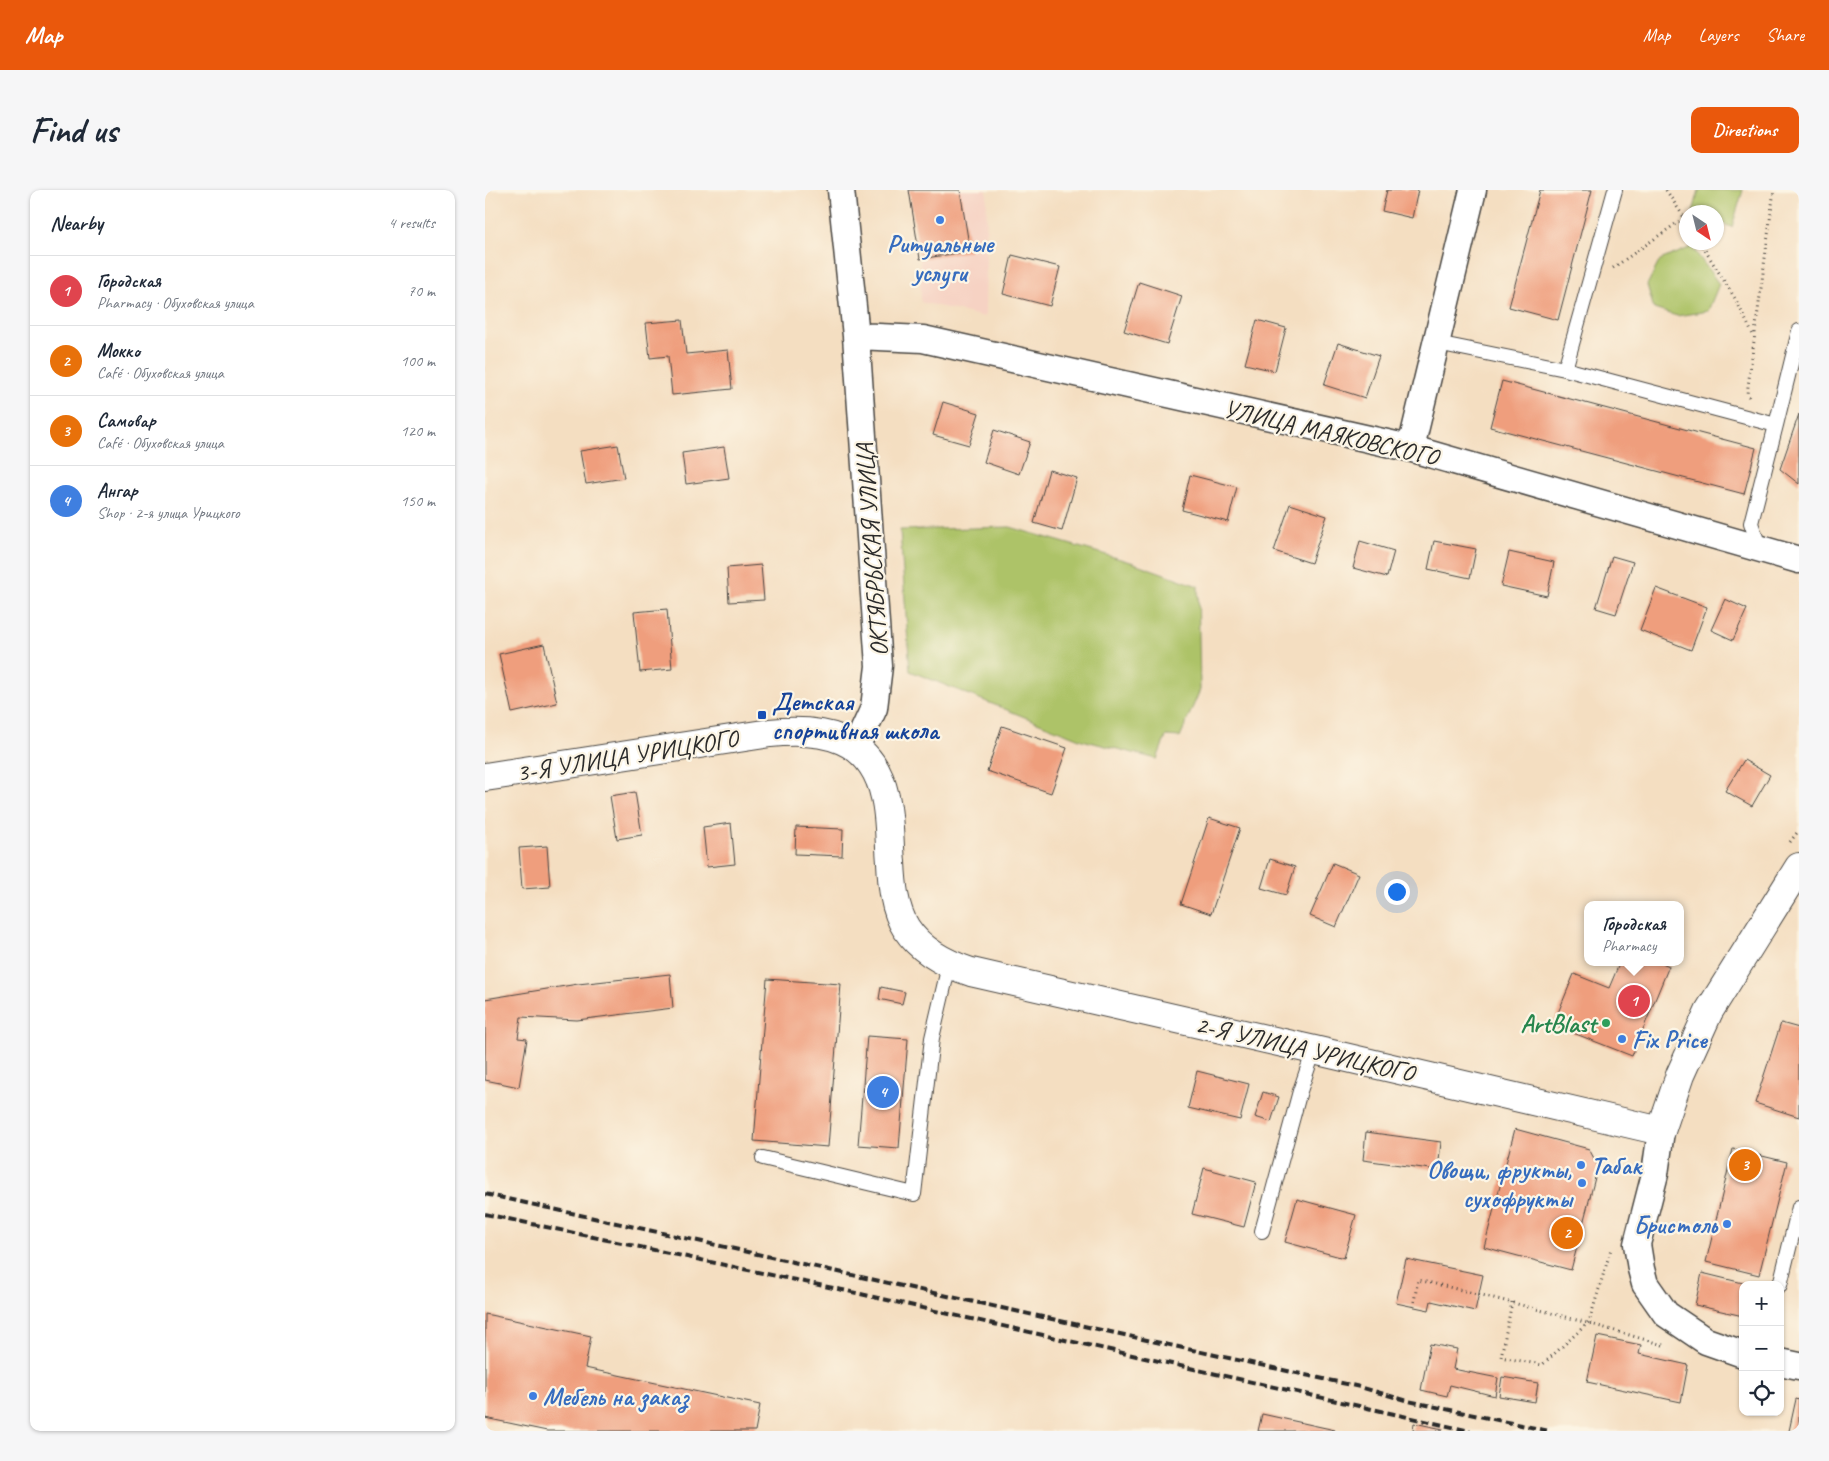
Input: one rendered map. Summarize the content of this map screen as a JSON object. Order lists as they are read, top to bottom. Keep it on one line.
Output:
{"streets":{"street":["УЛИЦА МАЯКОВСКОГО","ОКТЯБРЬСКАЯ УЛИЦА","3-Я УЛИЦА УРИЦКОГО","2-Я УЛИЦА УРИЦКОГО"]},"crossings":[["УЛИЦА МАЯКОВСКОГО","ОКТЯБРЬСКАЯ УЛИЦА"],["ОКТЯБРЬСКАЯ УЛИЦА","3-Я УЛИЦА УРИЦКОГО"]],"places":{"other":["Ритуальные услуги","ArtBlast","Fix Price","Табак","Овощи, фрукты, сухофрукты","Бристоль","Мебель на заказ"],"transit":["Детская спортивная школа"]},"north":"bottom right","page":{"header":"Map","nav":["Map","Layers","Share"],"buttons":"Directions","title":"Find us","heading":["Nearby","4 results"],"list":[{"mark":"1","name":"Городская","note":"Pharmacy · Обуховская улица","value":"70 m"},{"mark":"2","name":"Мокко","note":"Café · Обуховская улица","value":"100 m"},{"mark":"3","name":"Самовар","note":"Café · Обуховская улица","value":"120 m"},{"mark":"4","name":"Ангар","note":"Shop · 2-я улица Урицкого","value":"150 m"}],"popup":["Городская","Pharmacy"],"pins":["1","4","3","2"],"map_buttons":["+","−"]}}
